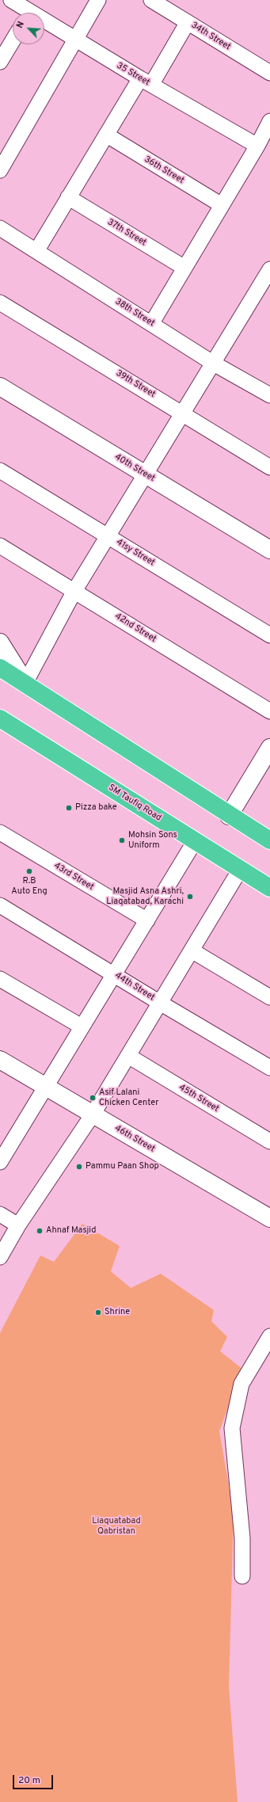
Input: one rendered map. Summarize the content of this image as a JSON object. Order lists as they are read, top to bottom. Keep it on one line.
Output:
{"streets":{"highway":["SM Taufiq Road"],"street":["34th Street","35 Street","36th Street","37th Street","38th Street","39th Street","40th Street","41sy Street","42nd Street","43rd Street","44th Street","45th Street","46th Street"]},"parks":["Liaquatabad Qabristan"],"places":["Pizza bake","Mohsin Sons Uniform","R.B Auto Eng","Masjid Asna Ashri, Liaqatabad, Karachi","Asif Lalani Chicken Center","Pammu Paan Shop","Ahnaf Masjid","Shrine"],"scale_bar":"20 m","north":"top left"}
